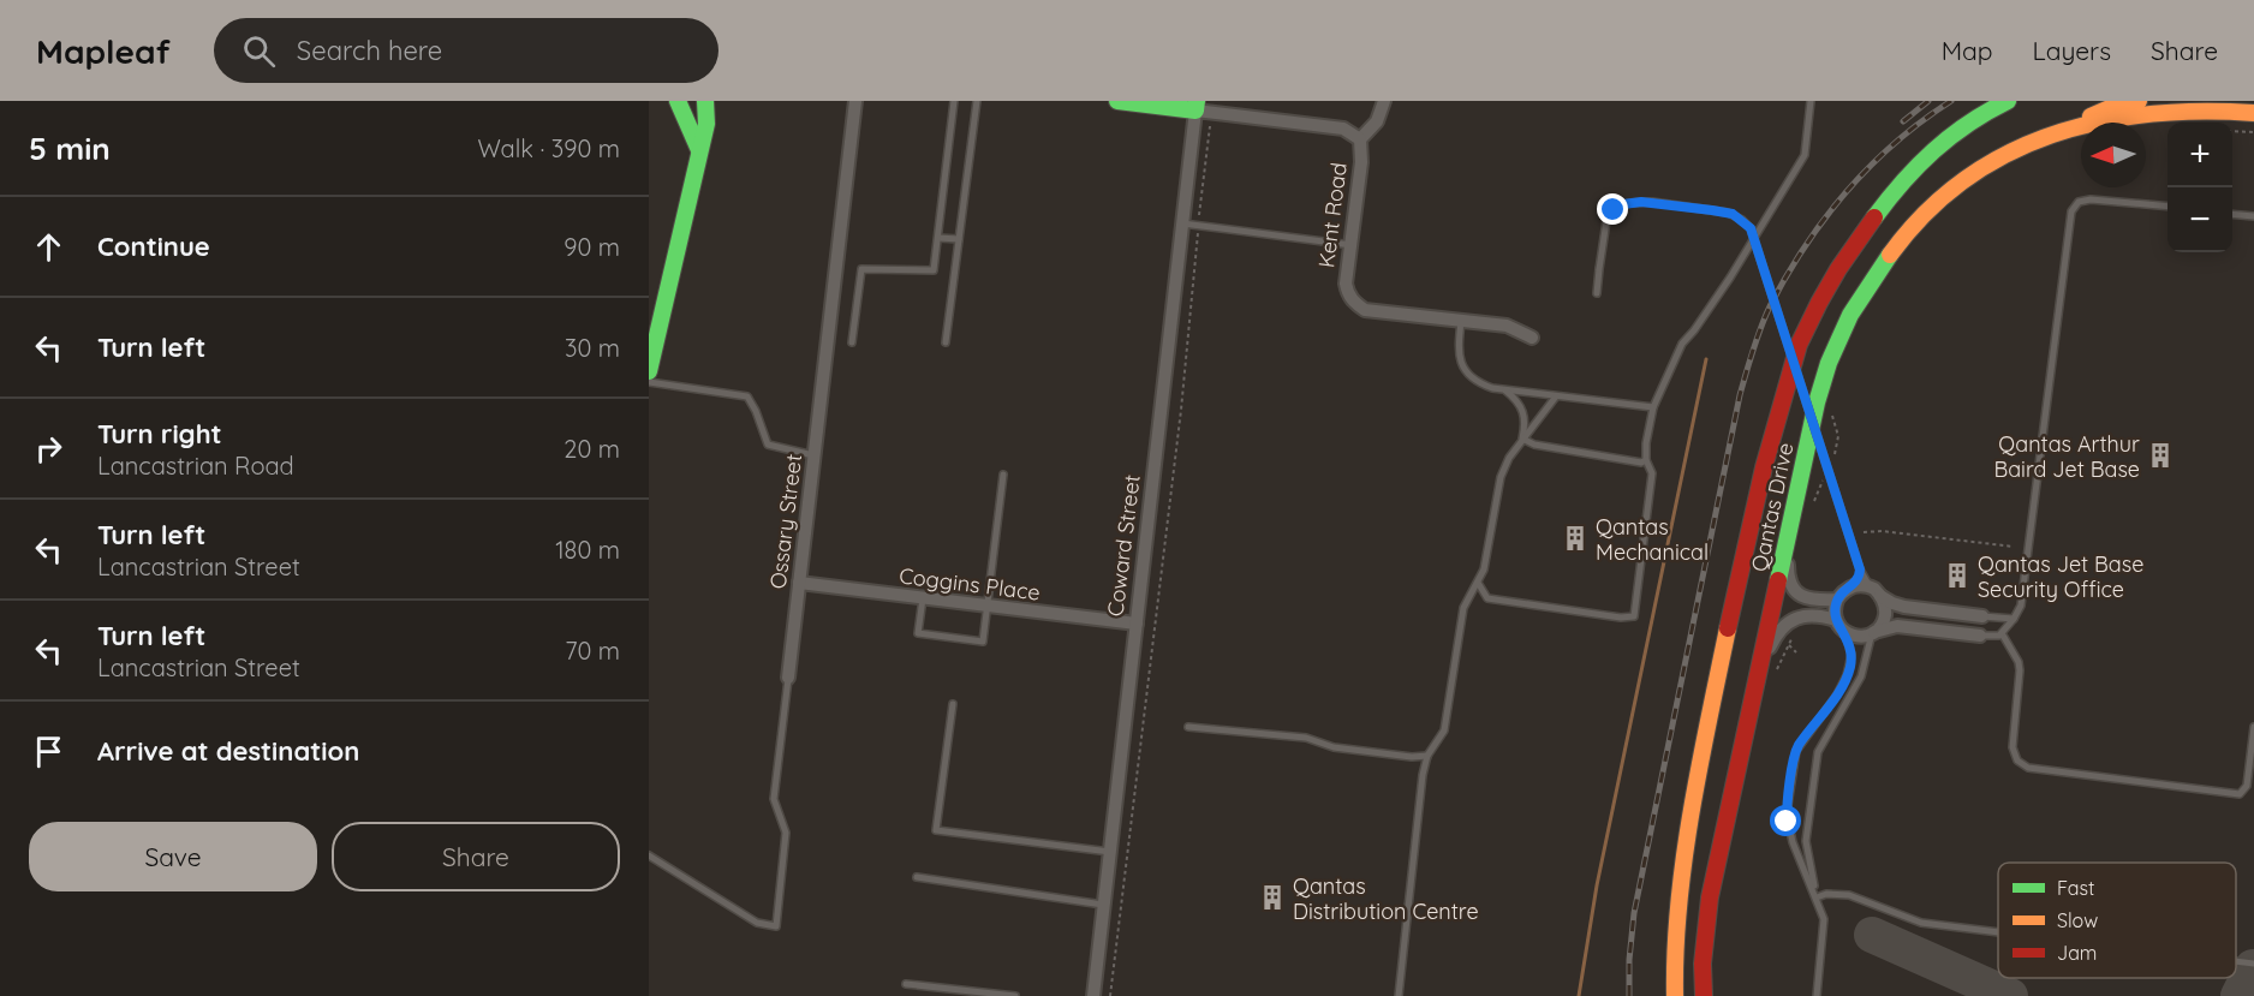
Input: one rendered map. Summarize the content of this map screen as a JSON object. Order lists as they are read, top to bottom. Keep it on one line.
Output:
{"streets":{"main road":["Kent Road","Qantas Drive"],"street":["Ossary Street","Coward Street","Coggins Place"]},"crossings":[["Kent Road","Coward Street"],["Ossary Street","Coggins Place"],["Coward Street","Coggins Place"]],"places":{"building":["Qantas Arthur Baird Jet Base","Qantas Mechanical","Qantas Jet Base Security Office","Qantas Distribution Centre"]},"legend":["Fast","Slow","Jam"],"north":"left","page":{"header":"Mapleaf","search":"Search here","nav":["Map","Layers","Share"],"heading":["5 min","Walk · 390 m"],"map_buttons":["+","−"],"list":[["Continue","90 m"],["Turn left","30 m"],["Turn right","Lancastrian Road","20 m"],["Turn left","Lancastrian Street","180 m"],["Turn left","Lancastrian Street","70 m"],"Arrive at destination"],"buttons":["Save","Share"]}}
